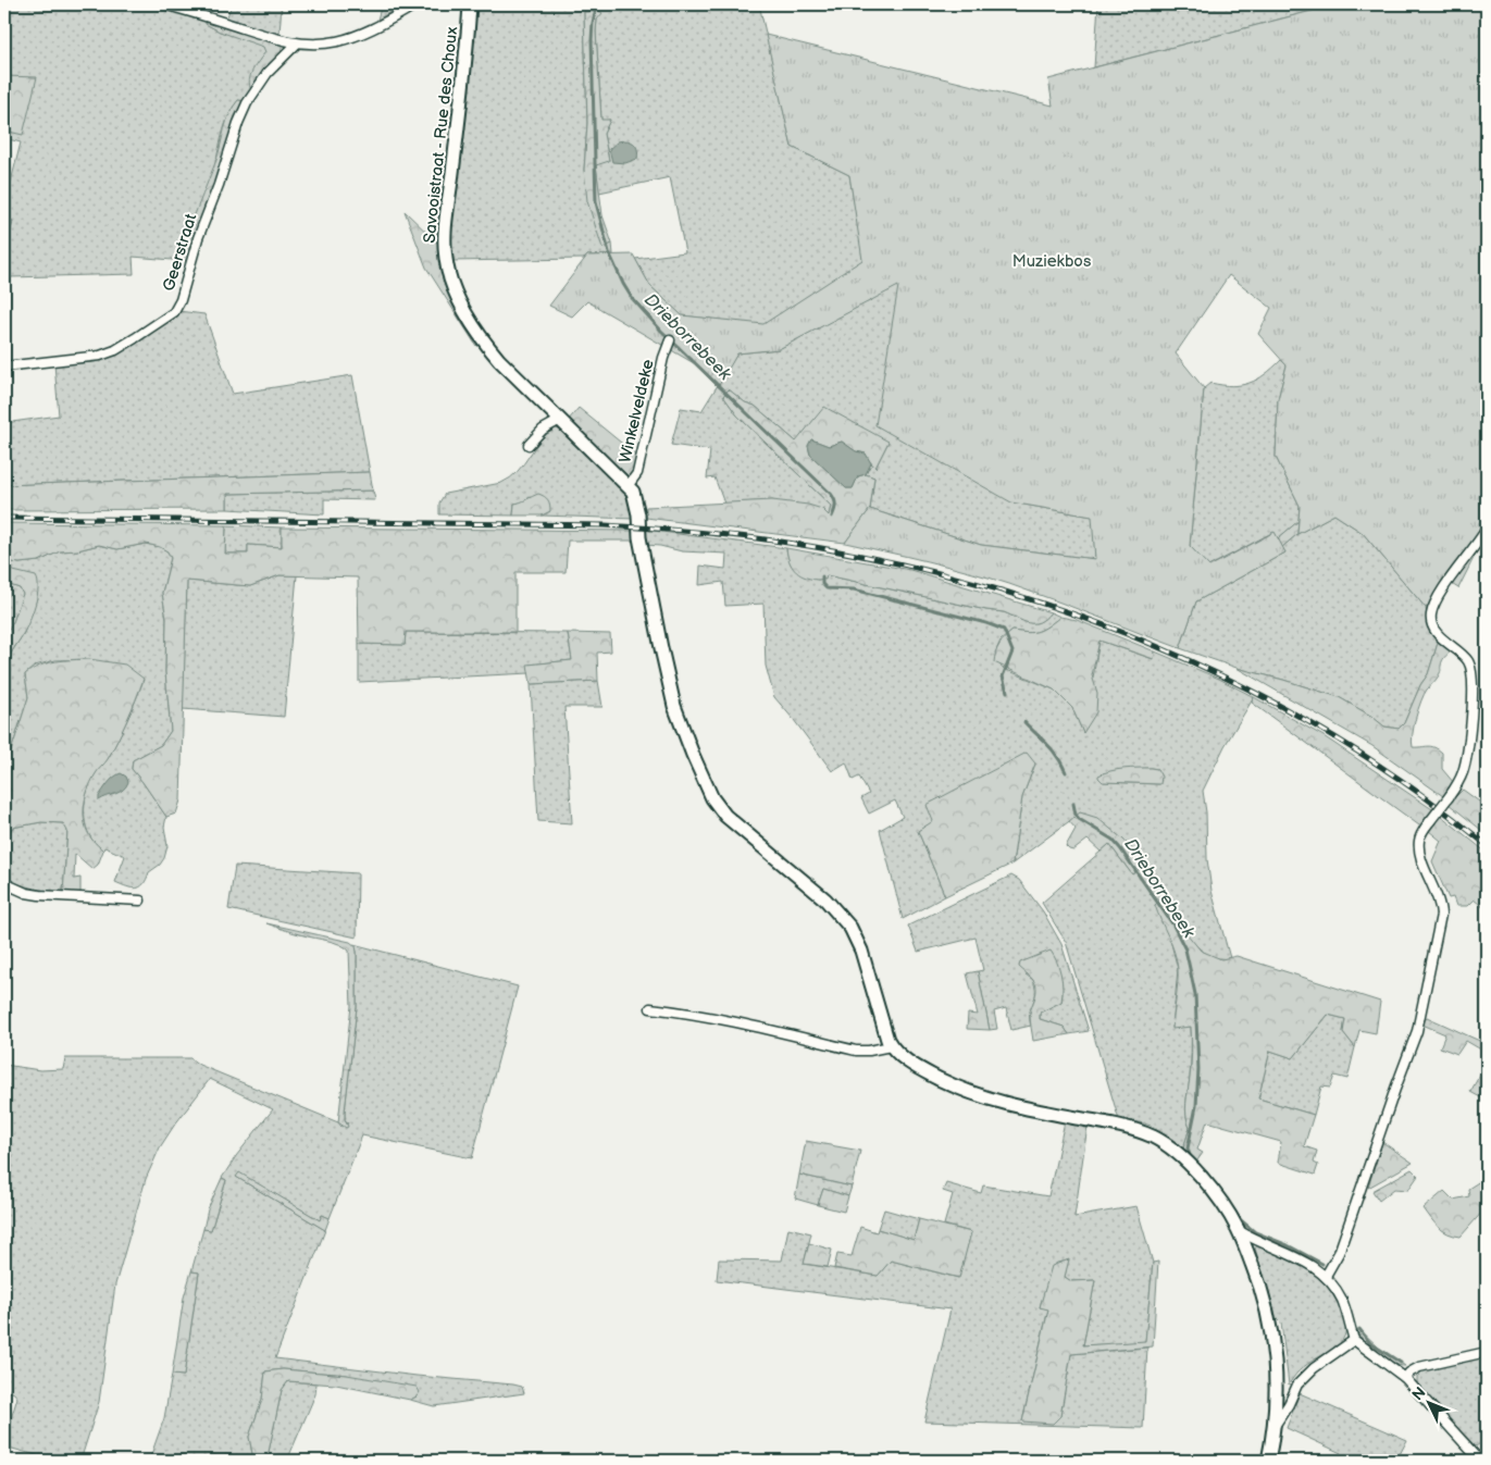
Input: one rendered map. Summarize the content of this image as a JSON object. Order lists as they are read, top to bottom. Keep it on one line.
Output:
{"streets":{"main road":["Savooistraat - Rue des Choux"],"street":["Geerstraat","Winkelveldeke"]},"crossings":[["Savooistraat - Rue des Choux","Winkelveldeke"]],"water":["Drieborrebeek"],"parks":["Muziekbos"],"north":"top left"}
